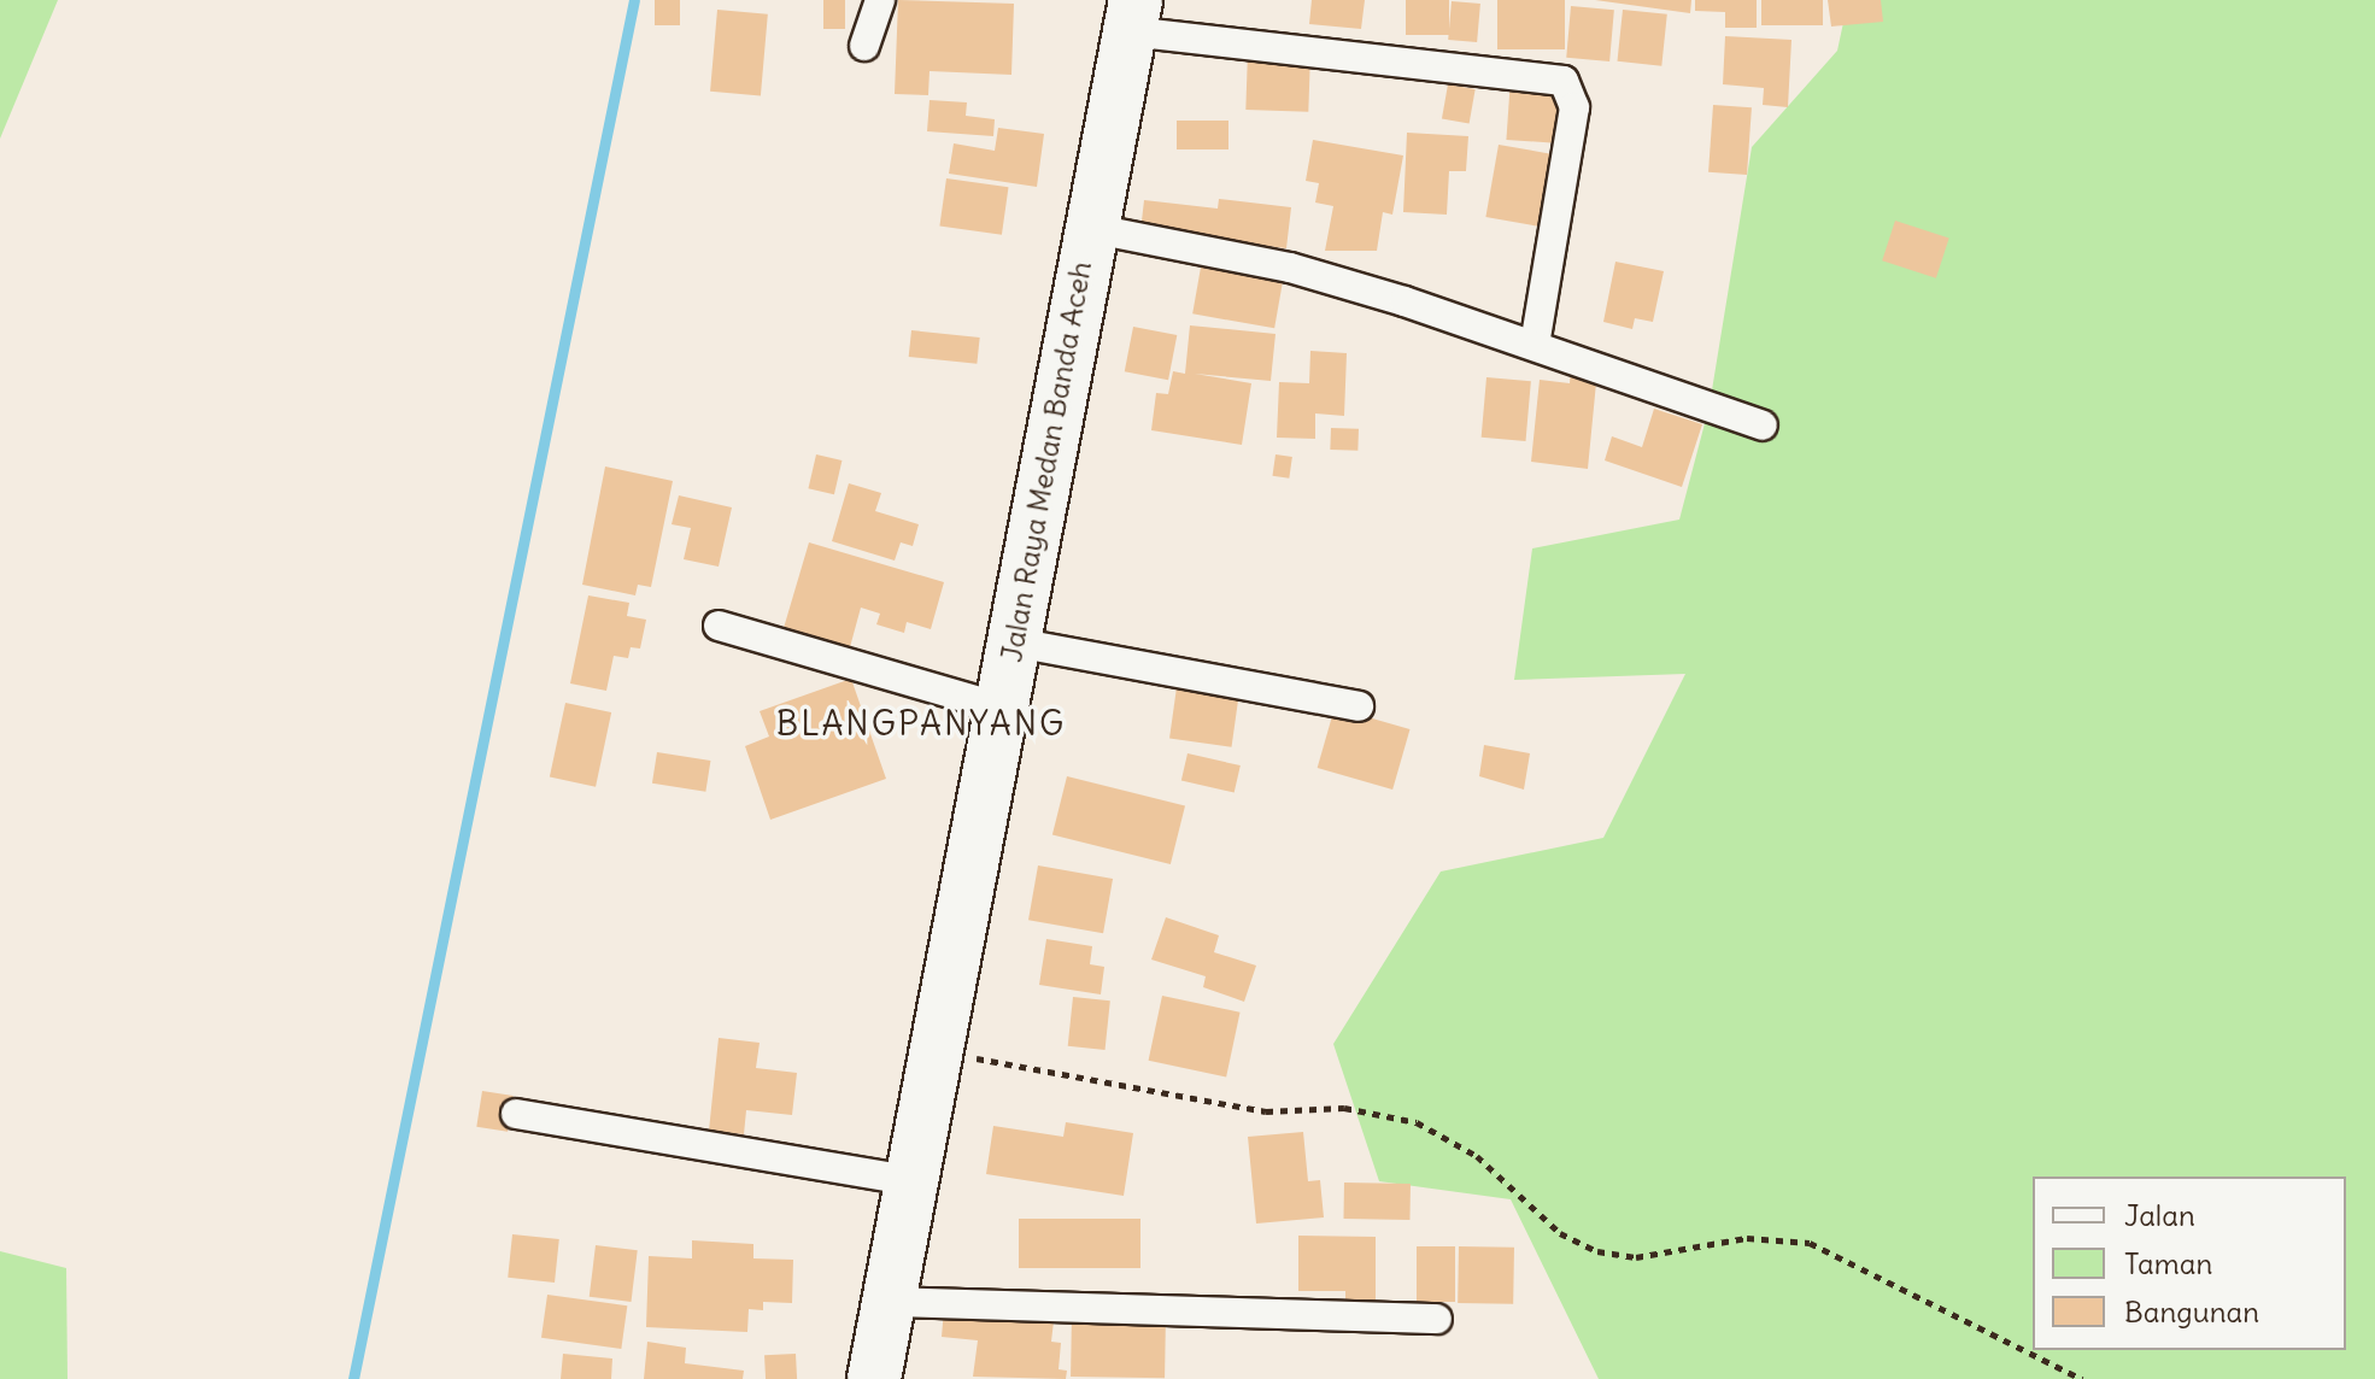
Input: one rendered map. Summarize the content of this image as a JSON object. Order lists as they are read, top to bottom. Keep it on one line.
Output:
{"streets":{"highway":["Jalan Raya Medan Banda Aceh"]},"districts":["BLANGPANYANG"],"legend":["Jalan","Taman","Bangunan"]}
